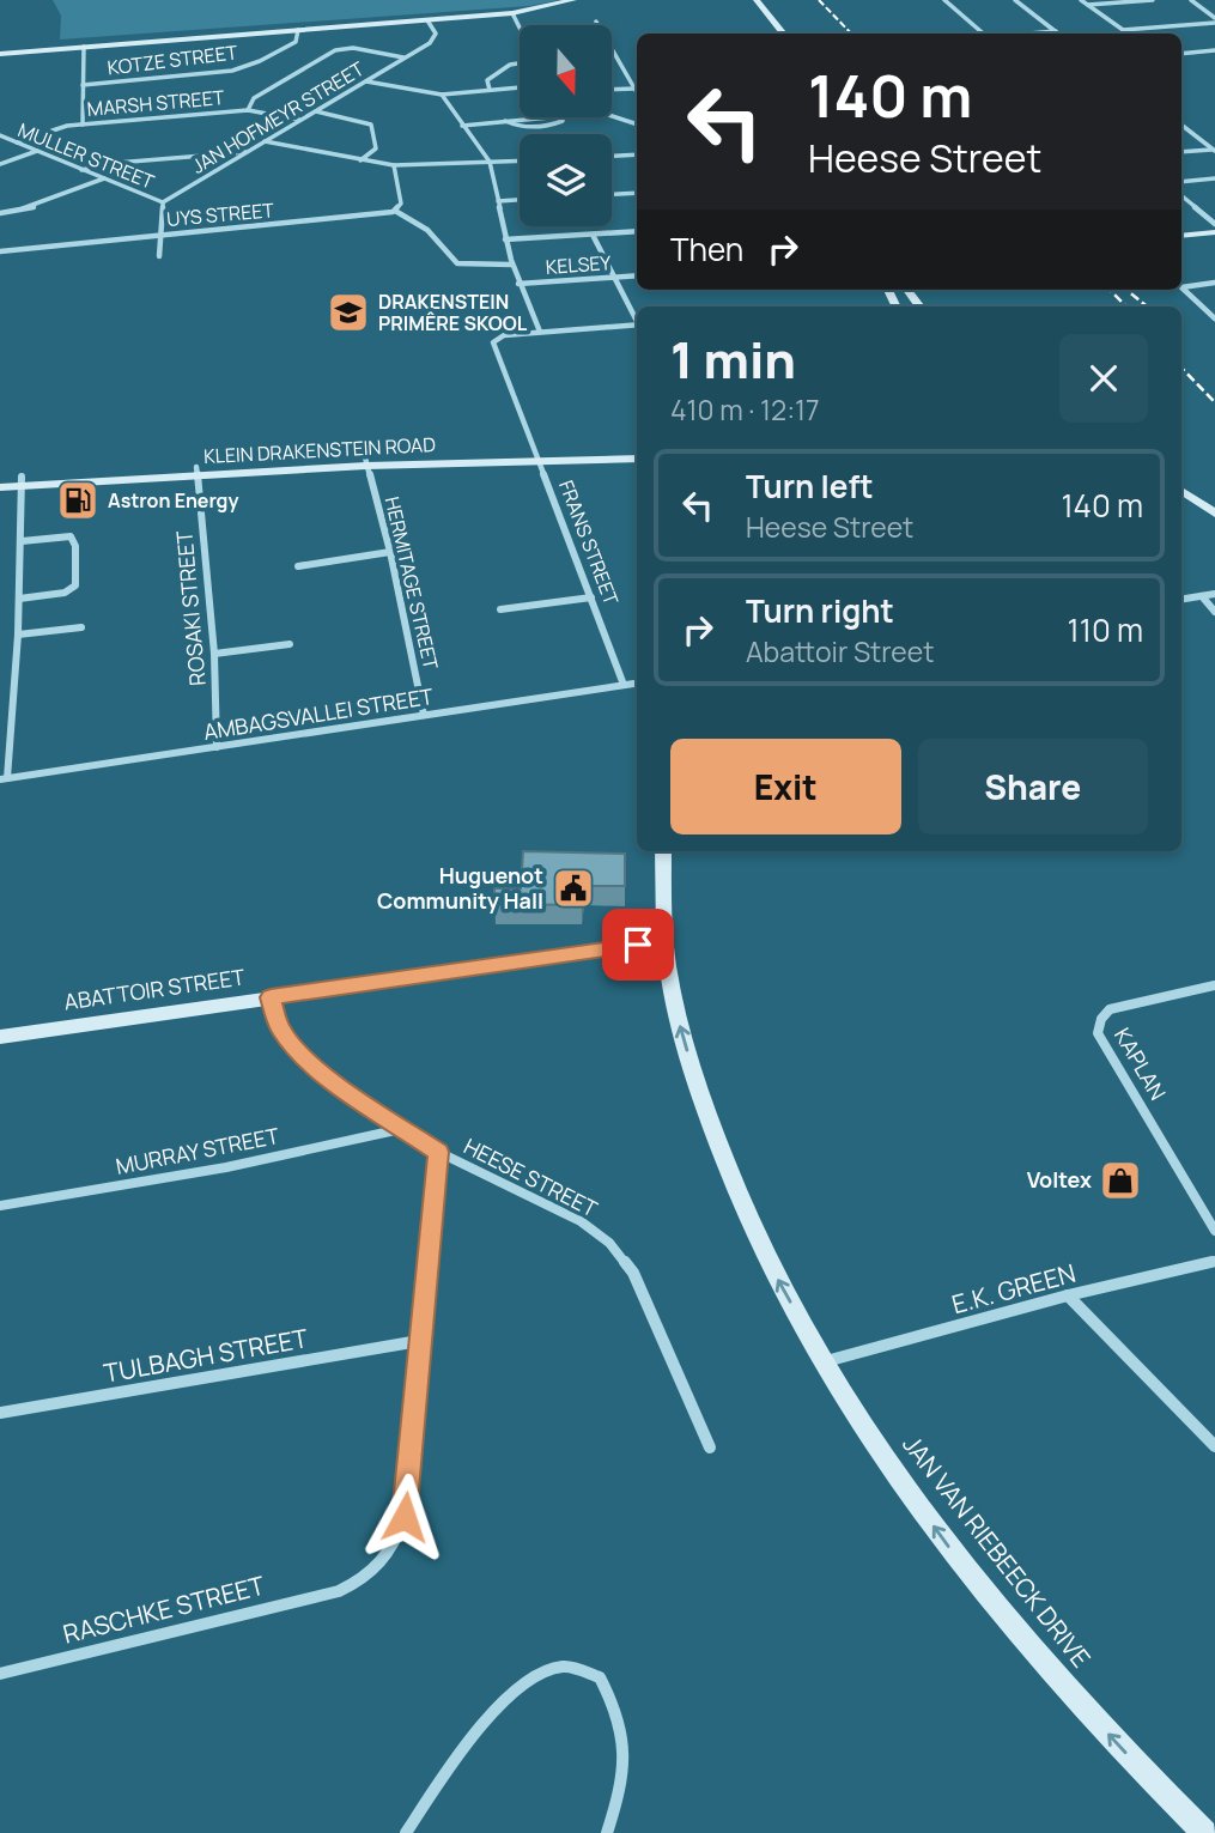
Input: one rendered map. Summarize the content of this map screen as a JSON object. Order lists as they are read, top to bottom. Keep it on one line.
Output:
{"streets":{"main road":["KLEIN DRAKENSTEIN ROAD","ABATTOIR STREET","JAN VAN RIEBEECK DRIVE"],"street":["KOTZE STREET","MARSH STREET","JAN HOFMEYR STREET","MULLER STREET","UYS STREET","KELSEY","FRANS STREET","HERMITAGE STREET","ROSAKI STREET","AMBAGSVALLEI STREET","KAPLAN","MURRAY STREET","HEESE STREET","E.K. GREEN","TULBAGH STREET","RASCHKE STREET"]},"crossings":[["MARSH STREET","JAN HOFMEYR STREET"],["MARSH STREET","MULLER STREET"],["JAN HOFMEYR STREET","MULLER STREET"],["KLEIN DRAKENSTEIN ROAD","FRANS STREET"],["KLEIN DRAKENSTEIN ROAD","HERMITAGE STREET"],["KLEIN DRAKENSTEIN ROAD","ROSAKI STREET"],["FRANS STREET","AMBAGSVALLEI STREET"],["HERMITAGE STREET","AMBAGSVALLEI STREET"],["ROSAKI STREET","AMBAGSVALLEI STREET"],["ABATTOIR STREET","HEESE STREET"],["ABATTOIR STREET","JAN VAN RIEBEECK DRIVE"],["MURRAY STREET","HEESE STREET"],["HEESE STREET","RASCHKE STREET"],["E.K. GREEN","JAN VAN RIEBEECK DRIVE"],["TULBAGH STREET","RASCHKE STREET"]],"one_way":["JAN VAN RIEBEECK DRIVE"],"places":{"school or university":["DRAKENSTEIN PRIMÊRE SKOOL"],"fuel station":["Astron Energy"],"public building":["Huguenot Community Hall"],"shop":["Voltex"]},"north":"bottom","page":{"turn":["140 m","Heese Street"],"then":"Then","heading":["1 min","410 m · 12:17"],"list":[{"name":"Turn left","note":"Heese Street","value":"140 m"},{"name":"Turn right","note":"Abattoir Street","value":"110 m"}],"buttons":["Exit","Share"]}}
